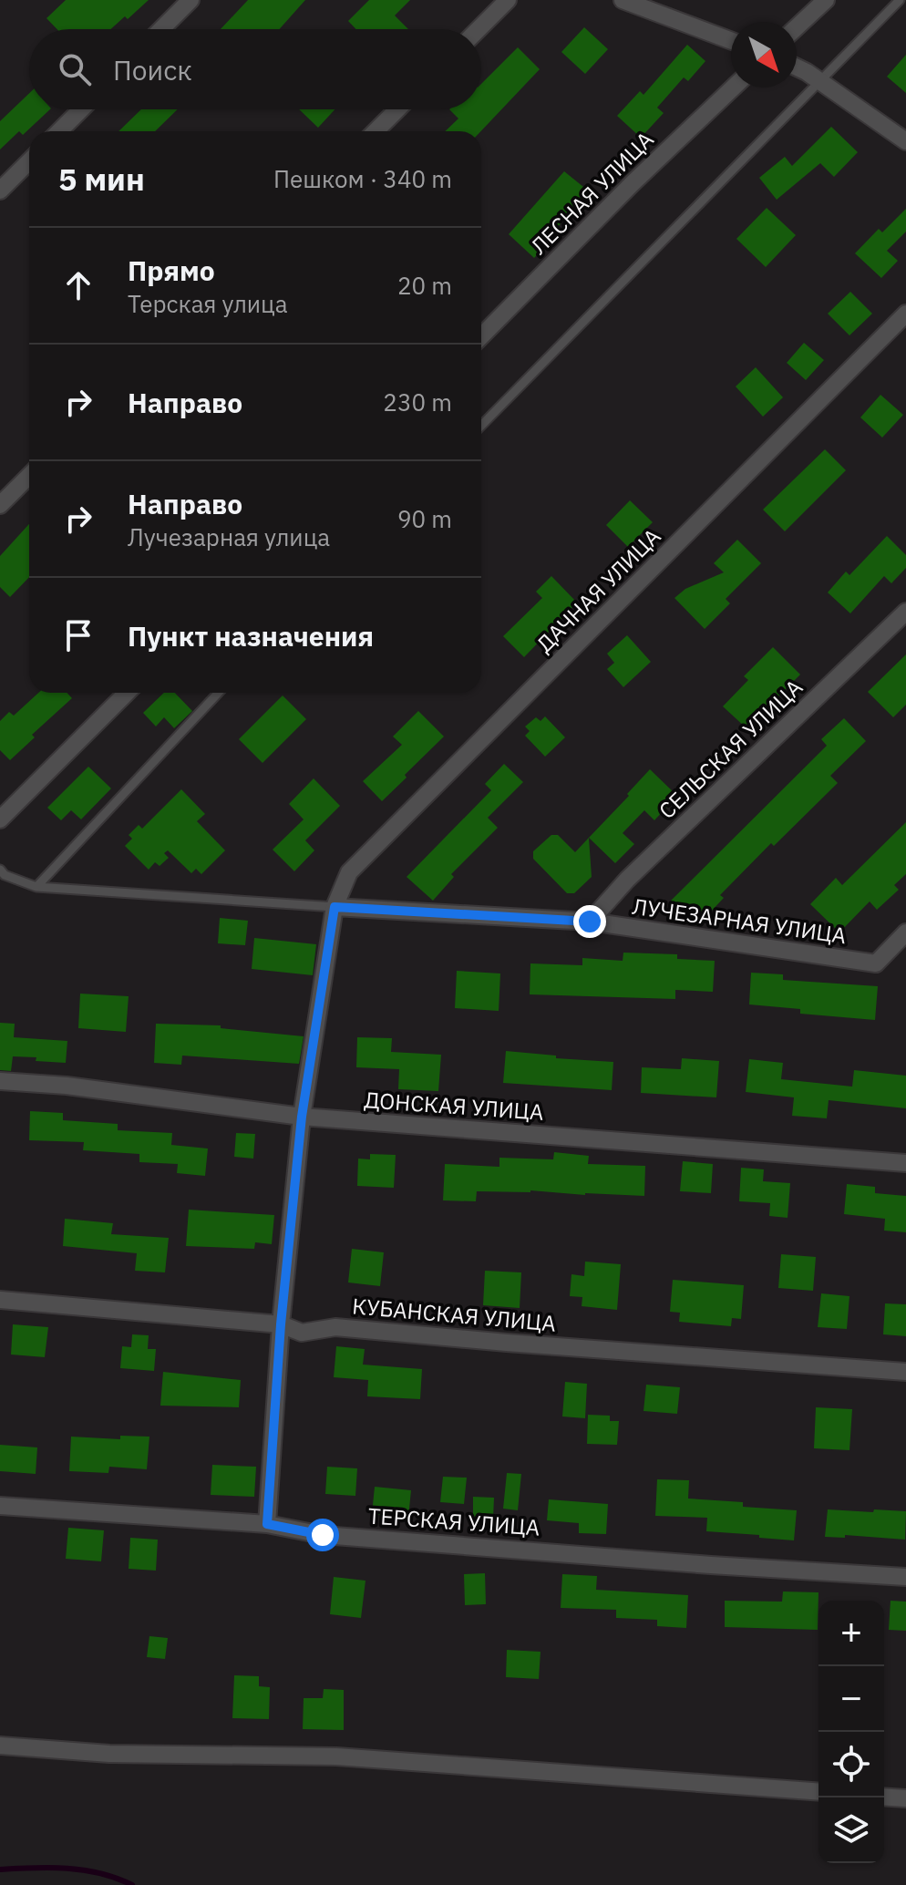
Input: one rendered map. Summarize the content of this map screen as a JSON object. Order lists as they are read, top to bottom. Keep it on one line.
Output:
{"streets":{"street":["ЛЕСНАЯ УЛИЦА","ДАЧНАЯ УЛИЦА","СЕЛЬСКАЯ УЛИЦА","ЛУЧЕЗАРНАЯ УЛИЦА","ДОНСКАЯ УЛИЦА","КУБАНСКАЯ УЛИЦА","ТЕРСКАЯ УЛИЦА"]},"crossings":[["ДАЧНАЯ УЛИЦА","ЛУЧЕЗАРНАЯ УЛИЦА"],["ДАЧНАЯ УЛИЦА","ДОНСКАЯ УЛИЦА"],["ДАЧНАЯ УЛИЦА","КУБАНСКАЯ УЛИЦА"],["ДАЧНАЯ УЛИЦА","ТЕРСКАЯ УЛИЦА"],["СЕЛЬСКАЯ УЛИЦА","ЛУЧЕЗАРНАЯ УЛИЦА"]],"north":"bottom right","page":{"search":"Поиск","heading":["5 мин","Пешком · 340 m"],"list":[["Прямо","Терская улица","20 m"],["Направо","230 m"],["Направо","Лучезарная улица","90 m"],"Пункт назначения"],"map_buttons":["+","−"]}}
